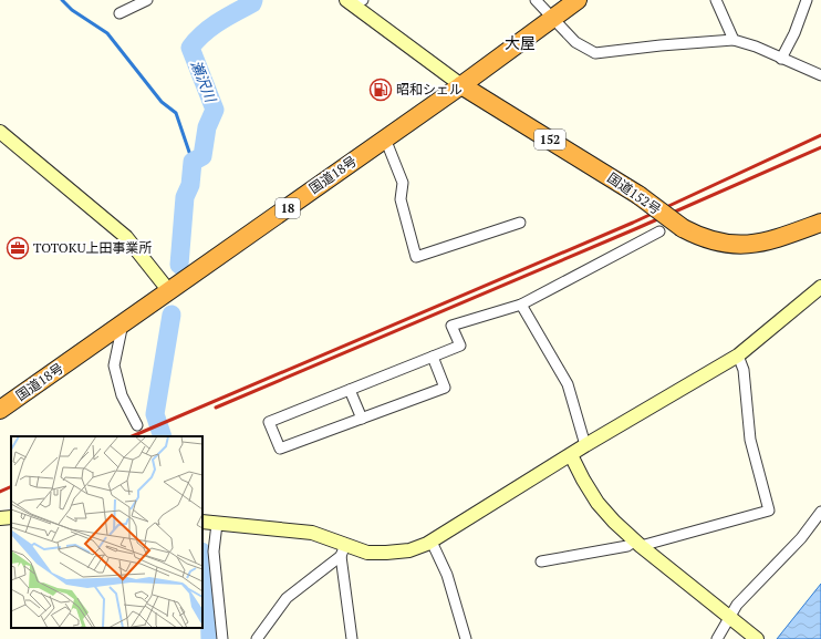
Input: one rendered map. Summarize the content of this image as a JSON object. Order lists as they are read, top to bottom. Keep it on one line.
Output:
{"streets":{"highway":["152","国道18号","国道152号","18"]},"crossings":[["国道18号","国道152号"]],"districts":["大屋"],"water":["瀬沢川"],"places":{"fuel station":["昭和シェル"],"office":["TOTOKU上田事業所"]}}
